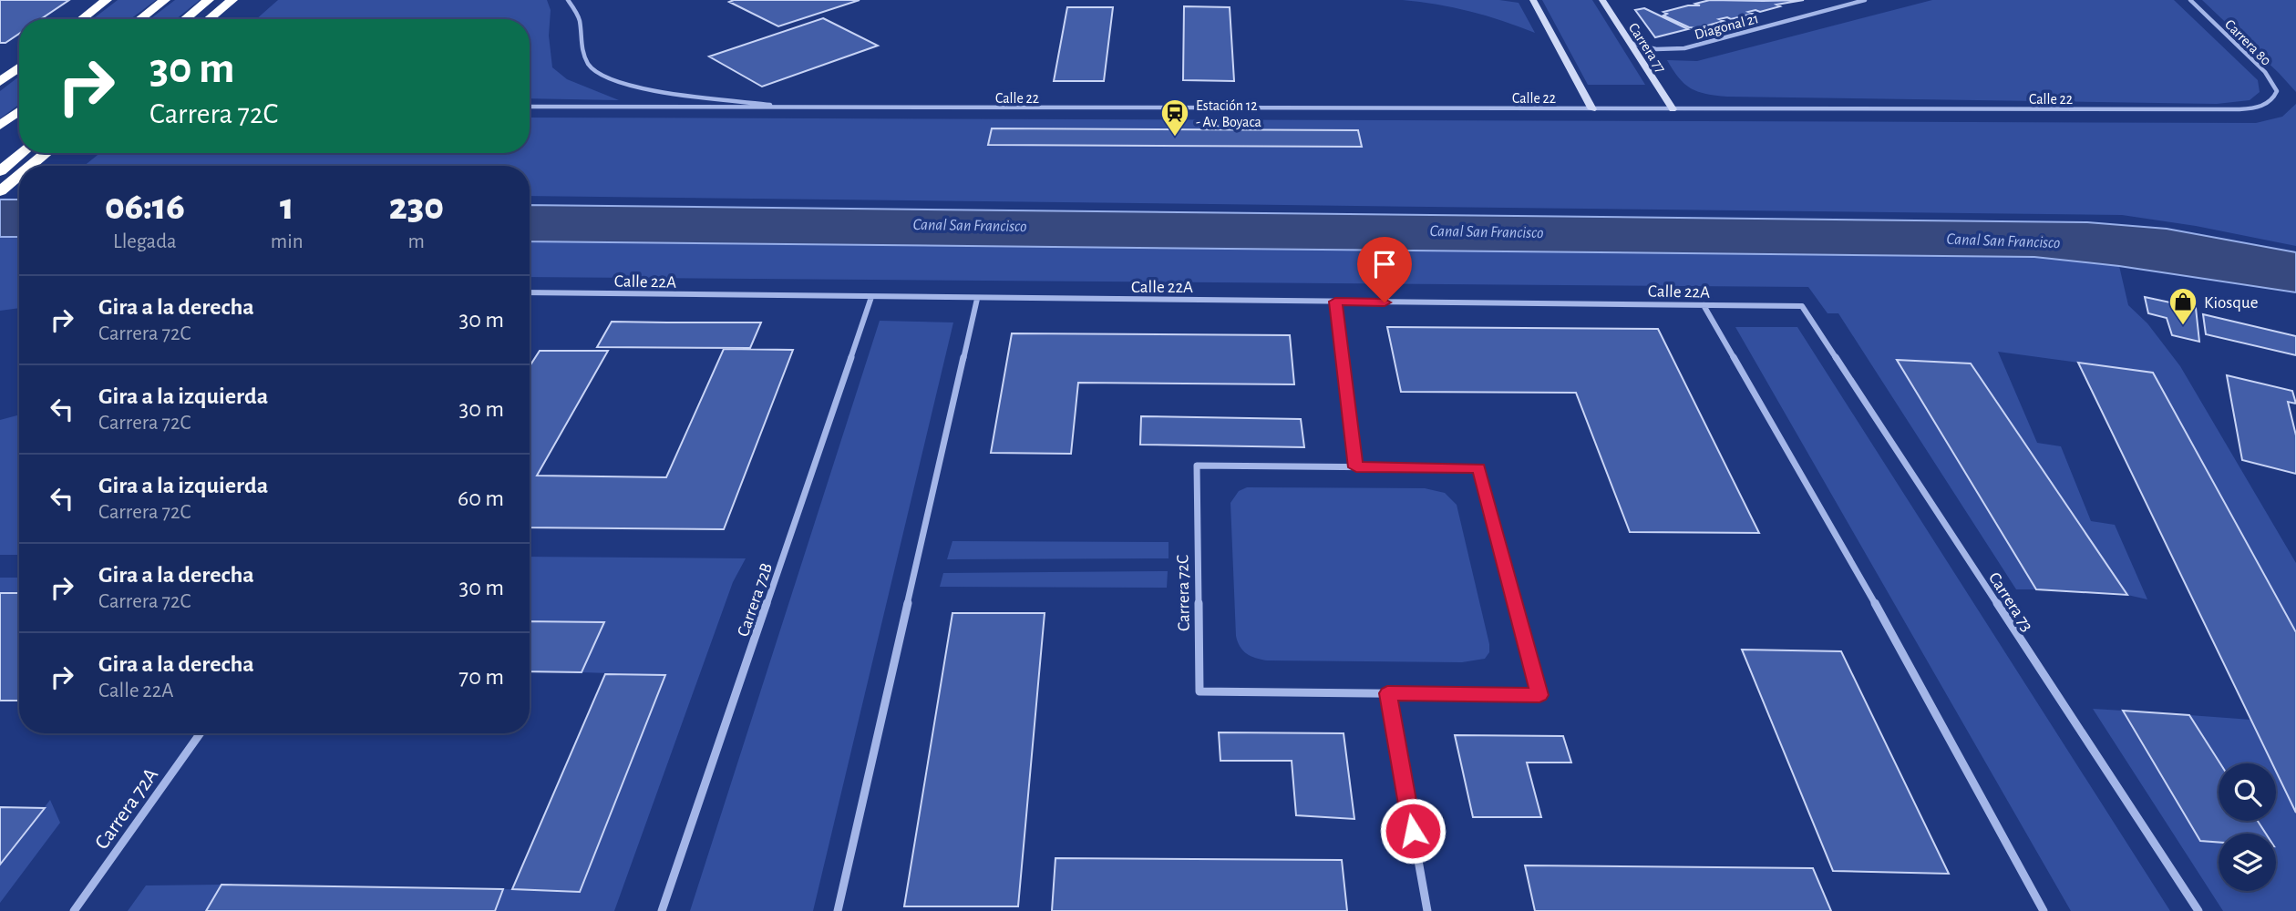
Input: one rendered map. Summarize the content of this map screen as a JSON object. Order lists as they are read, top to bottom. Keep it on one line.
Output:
{"streets":{"street":["Diagonal 21","Carrera 80","Carrera 77","Calle 22","Calle 22A","Carrera 72C","Carrera 72B","Carrera 73","Carrera 72A"]},"crossings":[["Diagonal 21","Carrera 77"],["Carrera 80","Calle 22"],["Carrera 77","Calle 22"],["Calle 22A","Carrera 72B"],["Calle 22A","Carrera 73"]],"water":["Canal San Francisco"],"places":{"station":["Estación 12 - Av. Boyaca"],"shop":["Kiosque"]},"page":{"turn":["30 m","Carrera 72C"],"eta":["06:16","Llegada","1","min","230","m"],"list":[{"name":"Gira a la derecha","note":"Carrera 72C","value":"30 m"},{"name":"Gira a la izquierda","note":"Carrera 72C","value":"30 m"},{"name":"Gira a la izquierda","note":"Carrera 72C","value":"60 m"},{"name":"Gira a la derecha","note":"Carrera 72C","value":"30 m"},{"name":"Gira a la derecha","note":"Calle 22A","value":"70 m"}]}}
